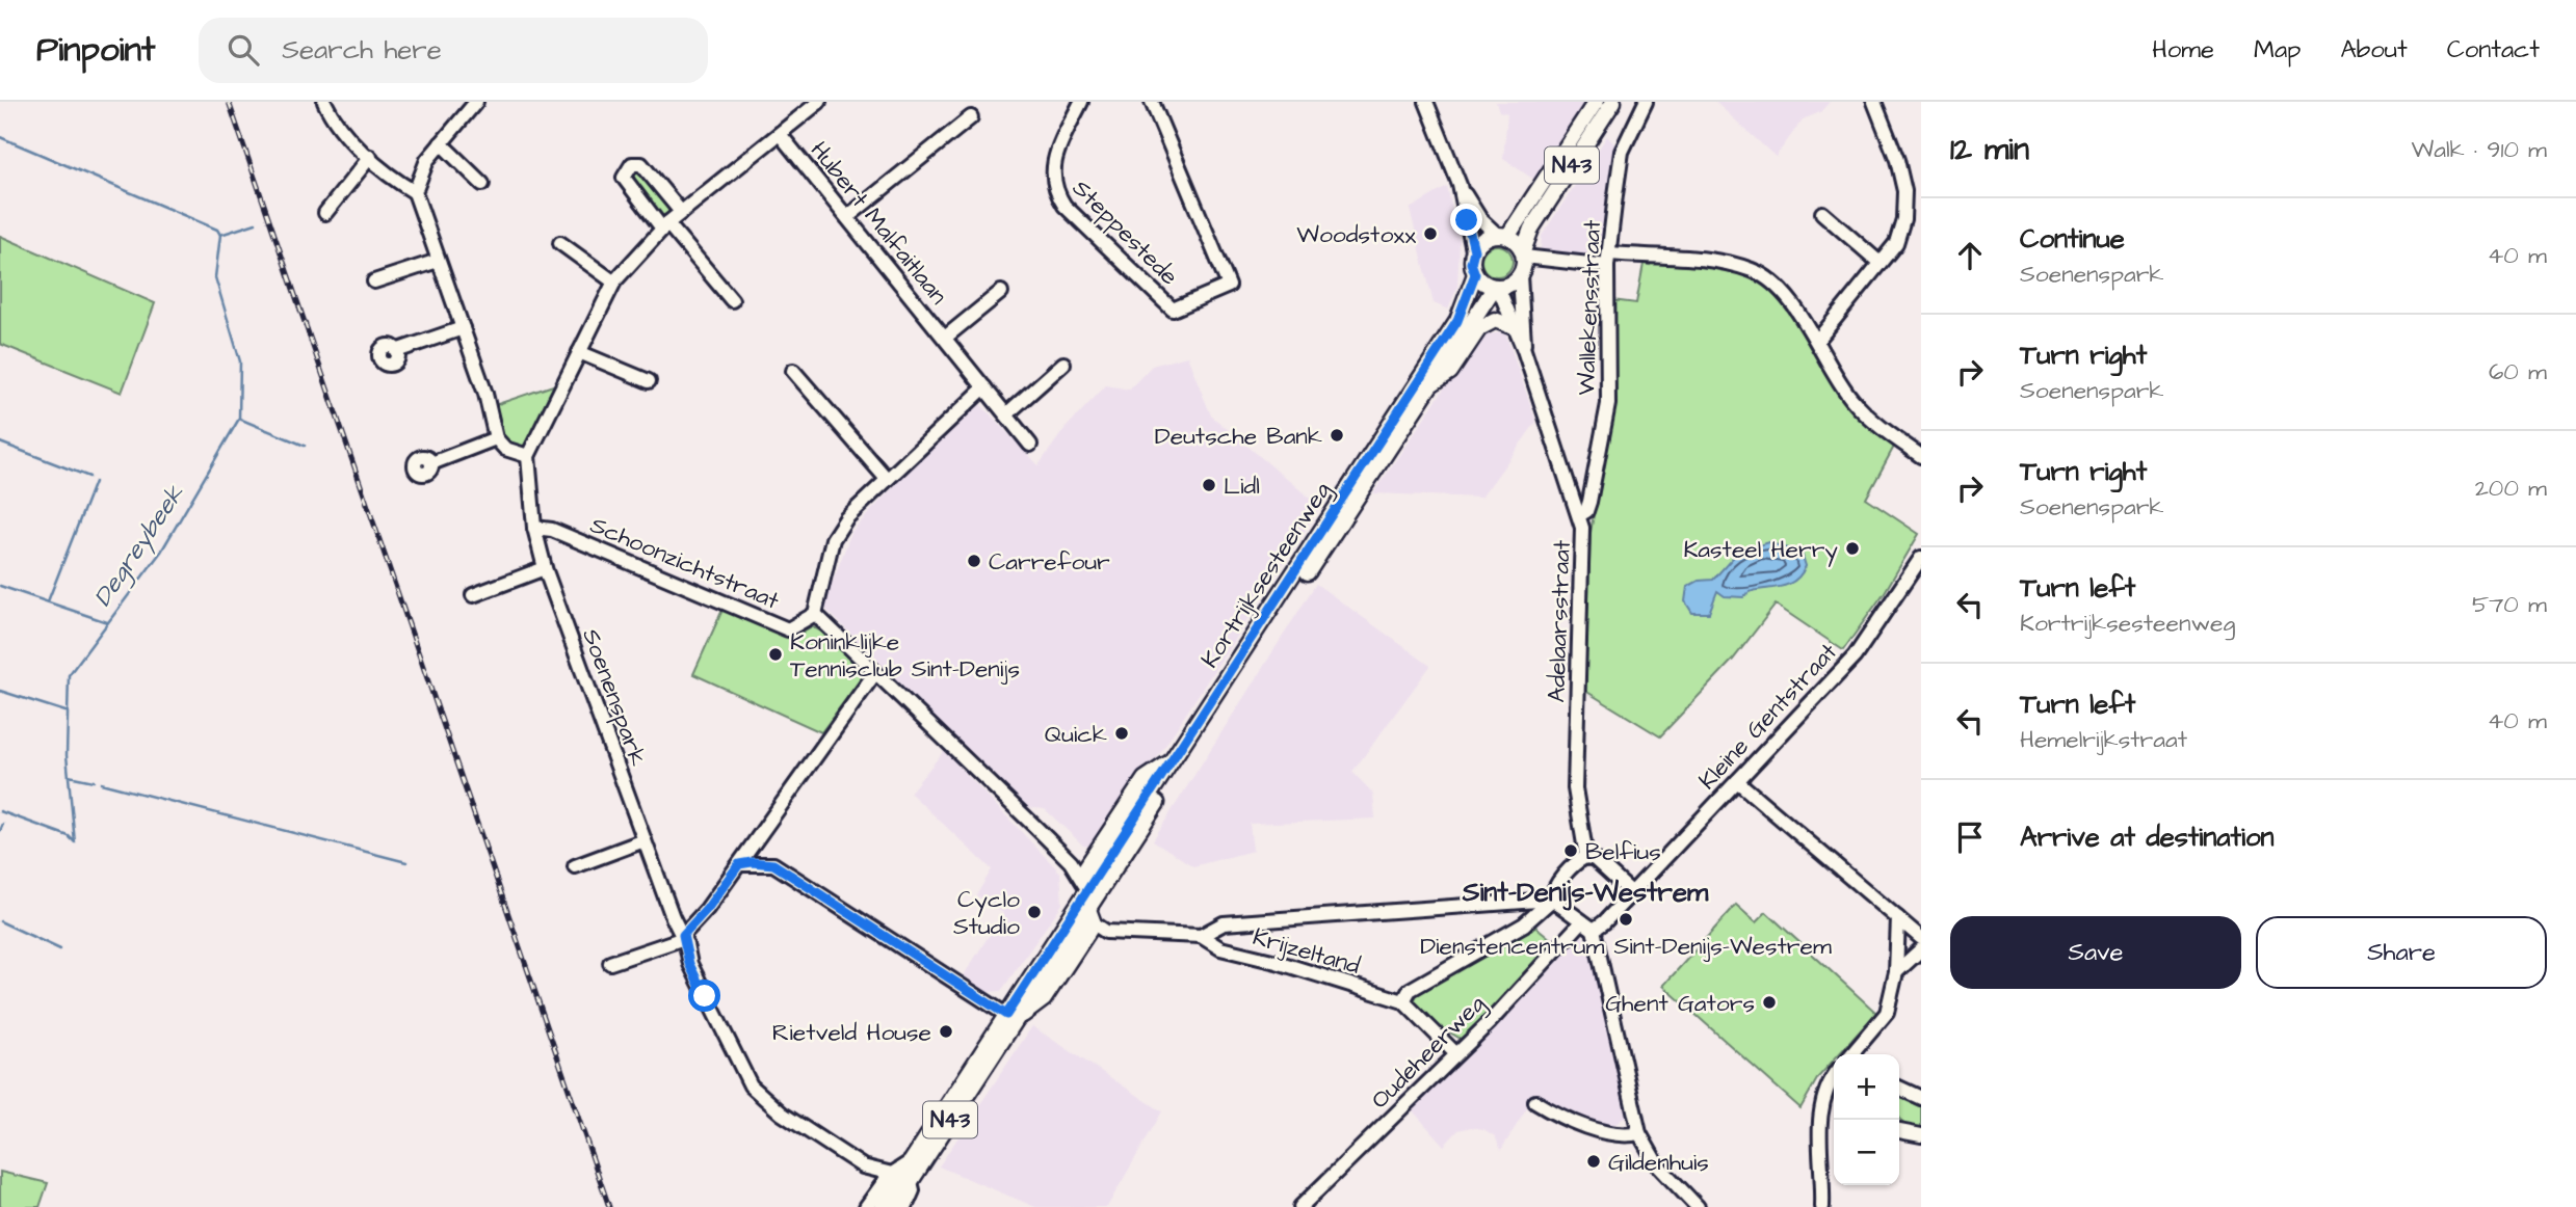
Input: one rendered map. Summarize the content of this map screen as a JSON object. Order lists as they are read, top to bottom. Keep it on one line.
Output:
{"streets":{"main road":["N43","Kortrijksesteenweg"],"street":["Hubert Malfaitlaan","Steppestede","Wallekensstraat","Schoonzichtstraat","Adelaarsstraat","Soenenspark","Kleine Gentstraat","Krijzeltand","Oudeheerweg"]},"crossings":[["N43","Kortrijksesteenweg"],["N43","Adelaarsstraat"],["Wallekensstraat","Adelaarsstraat"],["Schoonzichtstraat","Soenenspark"],["Kortrijksesteenweg","Adelaarsstraat"],["Kortrijksesteenweg","Soenenspark"],["Krijzeltand","Oudeheerweg"]],"districts":["Sint-Denijs-Westrem"],"water":["Degreybeek"],"places":["Woodstoxx","Deutsche Bank","Lidl","Kasteel Herry","Carrefour","Koninklijke Tennisclub Sint-Denijs","Quick","Belfius","Cyclo Studio","Dienstencentrum Sint-Denijs-Westrem","Ghent Gators","Rietveld House","Gildenhuis"],"page":{"header":"Pinpoint","search":"Search here","nav":["Home","Map","About","Contact"],"heading":["12 min","Walk · 910 m"],"list":[["Continue","Soenenspark","40 m"],["Turn right","Soenenspark","60 m"],["Turn right","Soenenspark","200 m"],["Turn left","Kortrijksesteenweg","570 m"],["Turn left","Hemelrijkstraat","40 m"],"Arrive at destination"],"buttons":["Save","Share"],"map_buttons":["+","−"]}}
